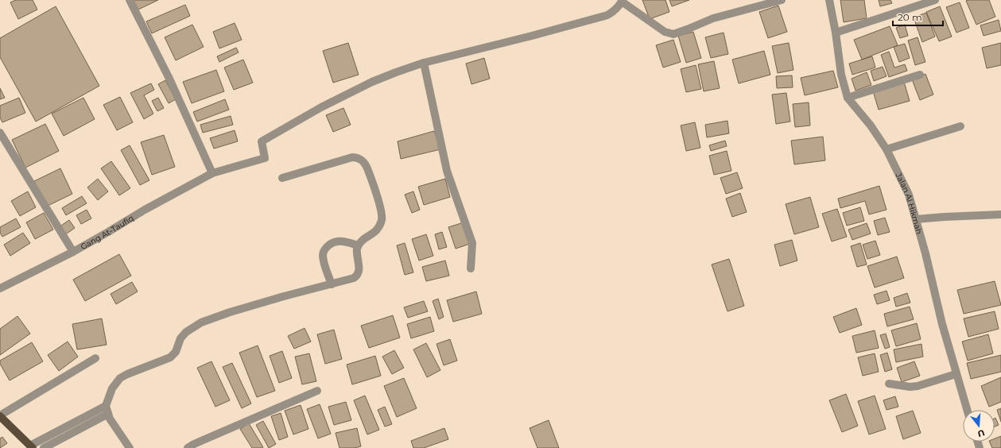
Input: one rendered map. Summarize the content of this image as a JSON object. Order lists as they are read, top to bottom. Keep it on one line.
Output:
{"streets":{"street":["Jalan Al Hikmah","Gang At-Taufiq"]},"scale_bar":"20 m","north":"bottom"}
